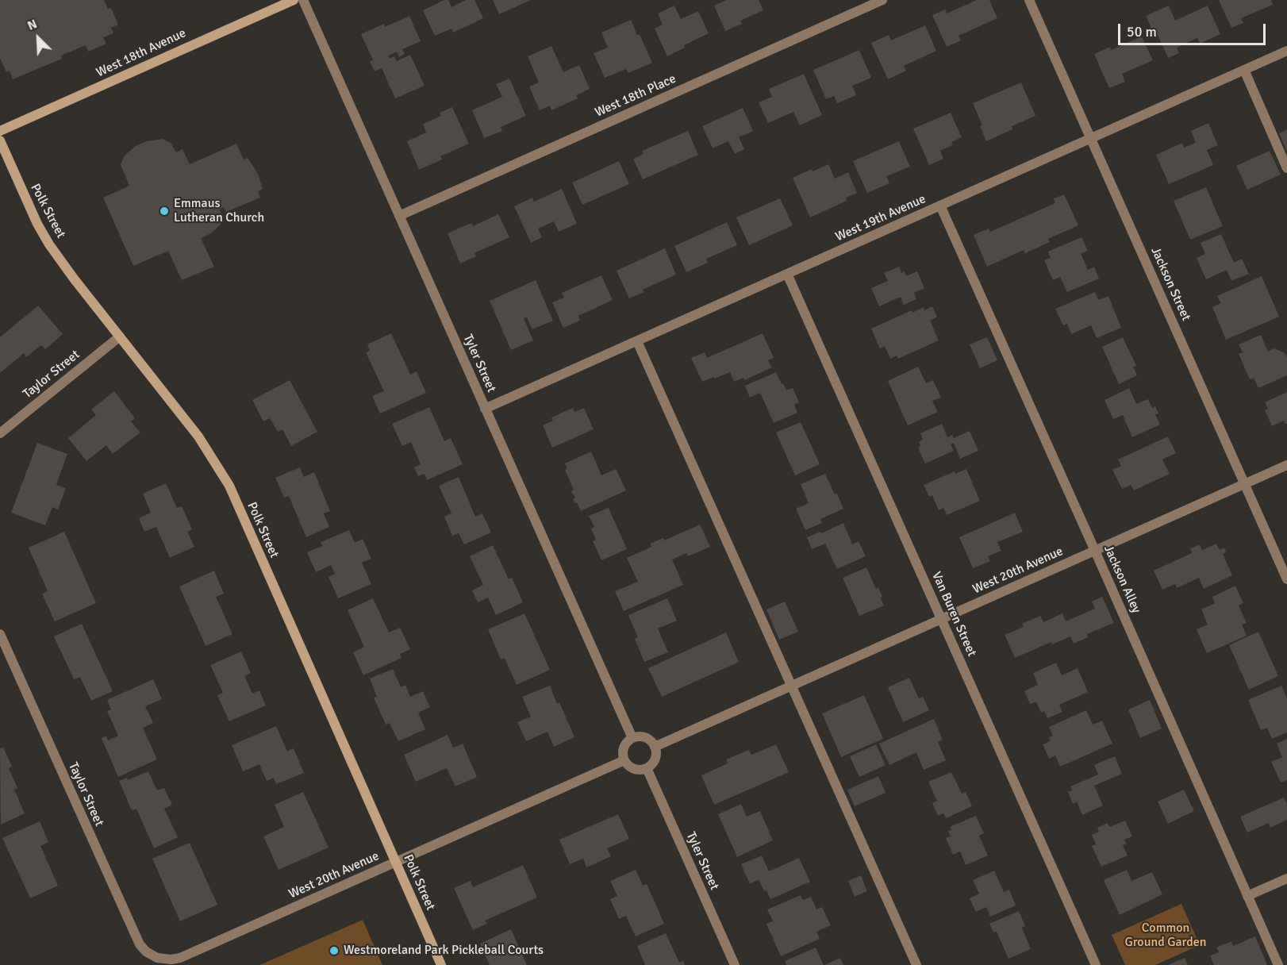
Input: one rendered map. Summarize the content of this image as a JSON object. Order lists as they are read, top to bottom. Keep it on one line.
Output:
{"streets":{"street":["West 18th Avenue","West 18th Place","Polk Street","West 19th Avenue","Jackson Street","Tyler Street","Taylor Street","West 20th Avenue","Jackson Alley","Van Buren Street"]},"crossings":[["West 18th Place","Tyler Street"],["Polk Street","Taylor Street"],["Polk Street","West 20th Avenue"],["West 19th Avenue","Jackson Street"],["West 19th Avenue","Tyler Street"],["West 19th Avenue","Jackson Alley"],["West 19th Avenue","Van Buren Street"],["Jackson Street","West 20th Avenue"],["Tyler Street","West 20th Avenue"],["Taylor Street","West 20th Avenue"],["West 20th Avenue","Jackson Alley"],["West 20th Avenue","Van Buren Street"]],"parks":["Common Ground Garden"],"places":["Emmaus Lutheran Church","Westmoreland Park Pickleball Courts"],"scale_bar":"50 m","north":"top left"}
